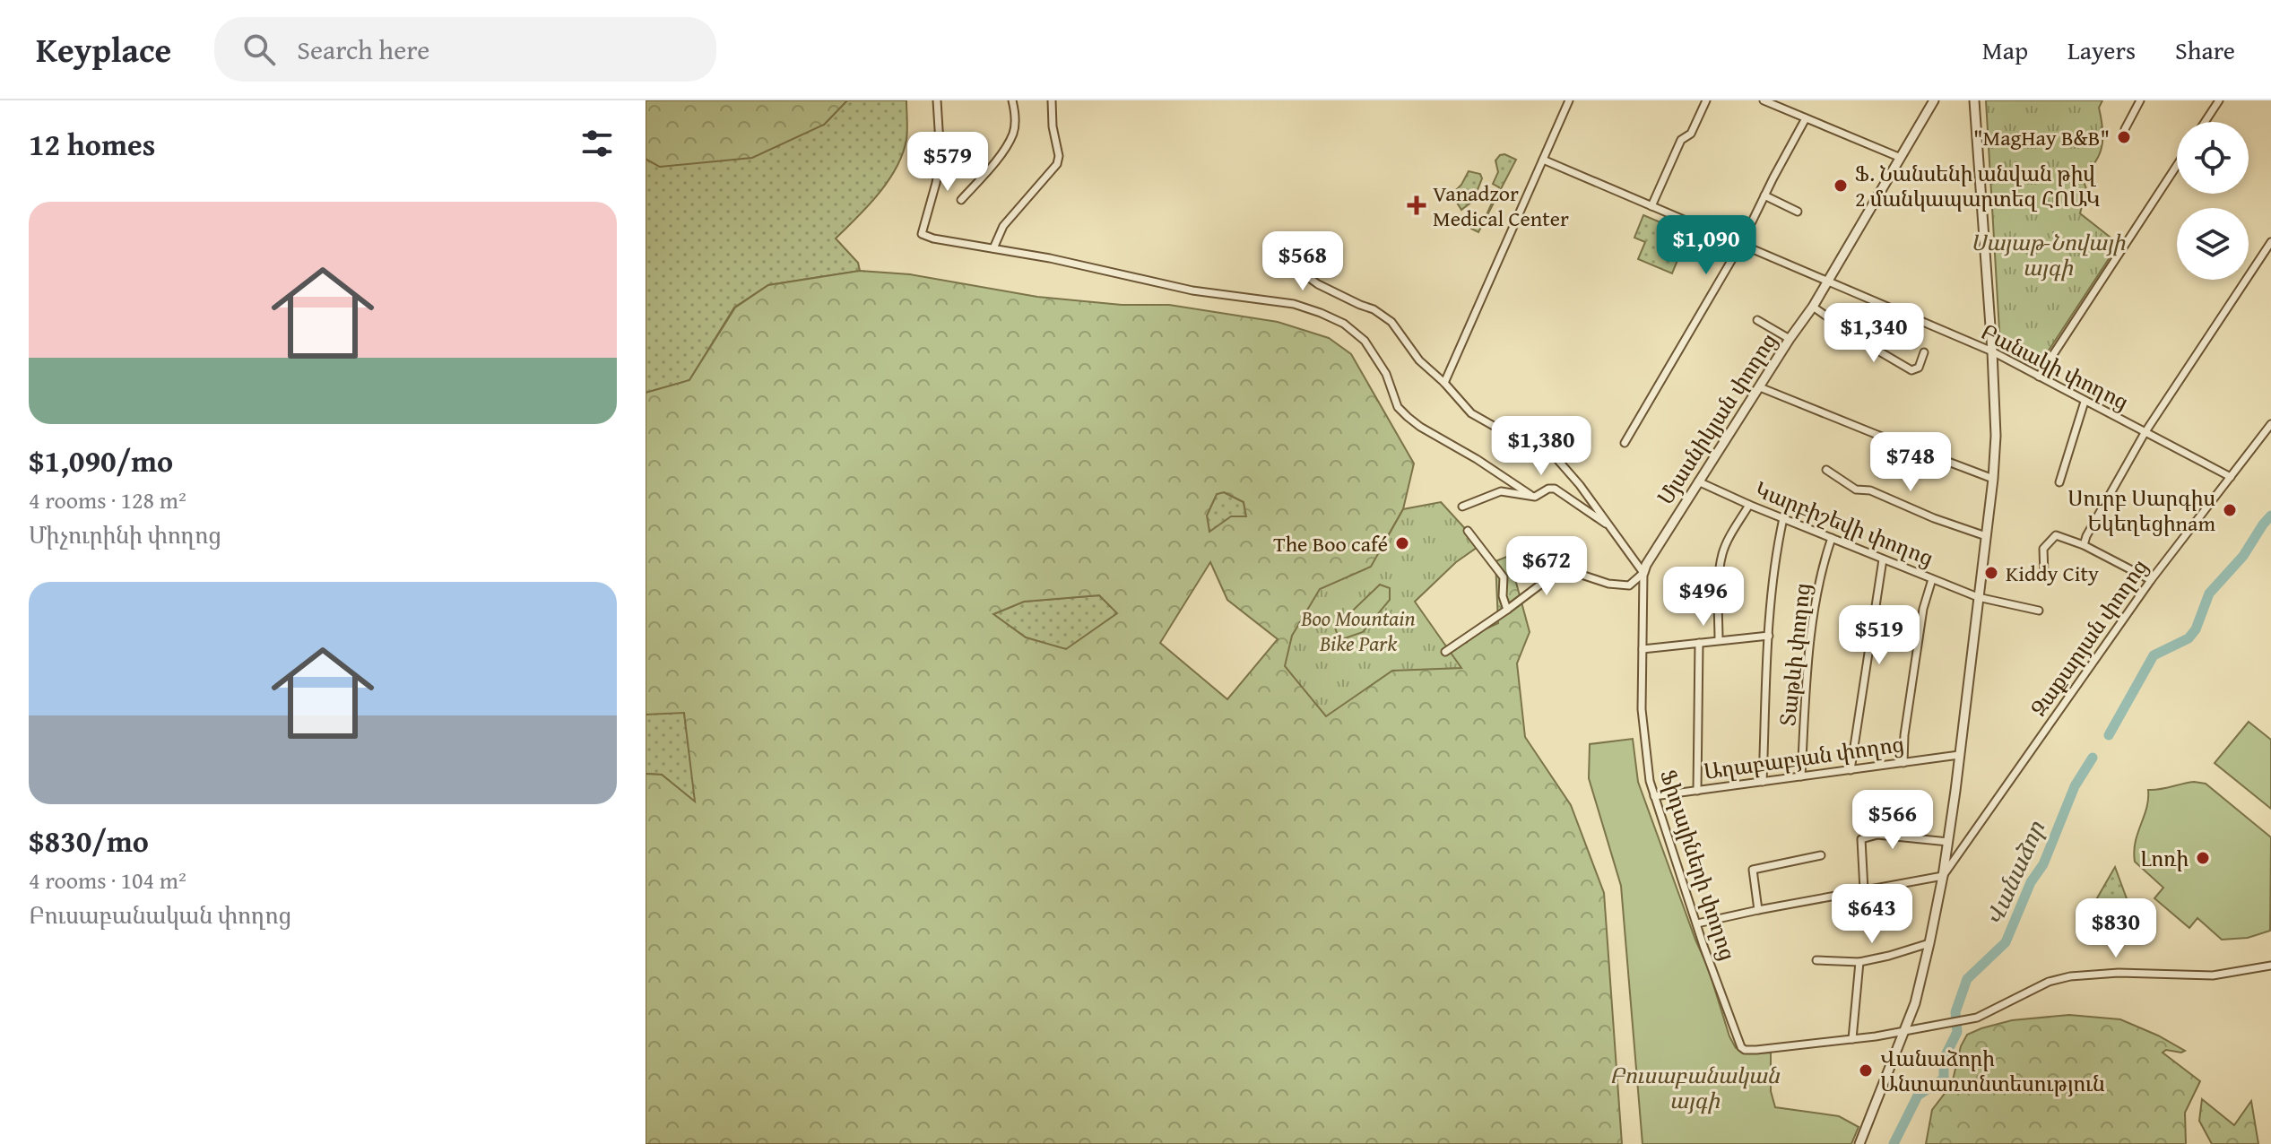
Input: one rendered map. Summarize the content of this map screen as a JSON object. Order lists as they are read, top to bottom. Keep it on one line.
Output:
{"streets":{"street":["Բանակի փողոց","Մյասնիկյան փողոց","Կարբիշեվի փողոց","Զաքարյան փողոց","Տաթևի փողոց","Աղաբաբյան փողոց","Ֆիդայիների փողոց"]},"crossings":[["Բանակի փողոց","Մյասնիկյան փողոց"],["Բանակի փողոց","Զաքարյան փողոց"],["Մյասնիկյան փողոց","Կարբիշեվի փողոց"],["Մյասնիկյան փողոց","Ֆիդայիների փողոց"],["Կարբիշեվի փողոց","Տաթևի փողոց"],["Տաթևի փողոց","Աղաբաբյան փողոց"],["Աղաբաբյան փողոց","Ֆիդայիների փողոց"]],"water":["Վանաձոր"],"parks":["Սայաթ-Նովայի այգի","Boo Mountain Bike Park","Բուսաբանական այգի"],"places":{"other":["\"MagHay B&B\"","Ֆ. Նանսենի անվան թիվ 2 մանկապարտեզ ՀՈԱԿ","Սուրբ Սարգիս Եկեղեցիnam","The Boo café","Kiddy City","Լոռի","Վանաձորի Անտառտնտեսություն"],"health":["Vanadzor Medical Center"]},"page":{"header":"Keyplace","search":"Search here","nav":["Map","Layers","Share"],"heading":"12 homes","price":["$579","$1,090","$568","$1,340","$1,380","$748","$672","$496","$519","$566","$643","$830"],"list":[{"name":"$1,090/mo","note":"4 rooms · 128 m² · Միչուրինի փողոց"},{"name":"$830/mo","note":"4 rooms · 104 m² · Բուսաբանական փողոց"}]}}
